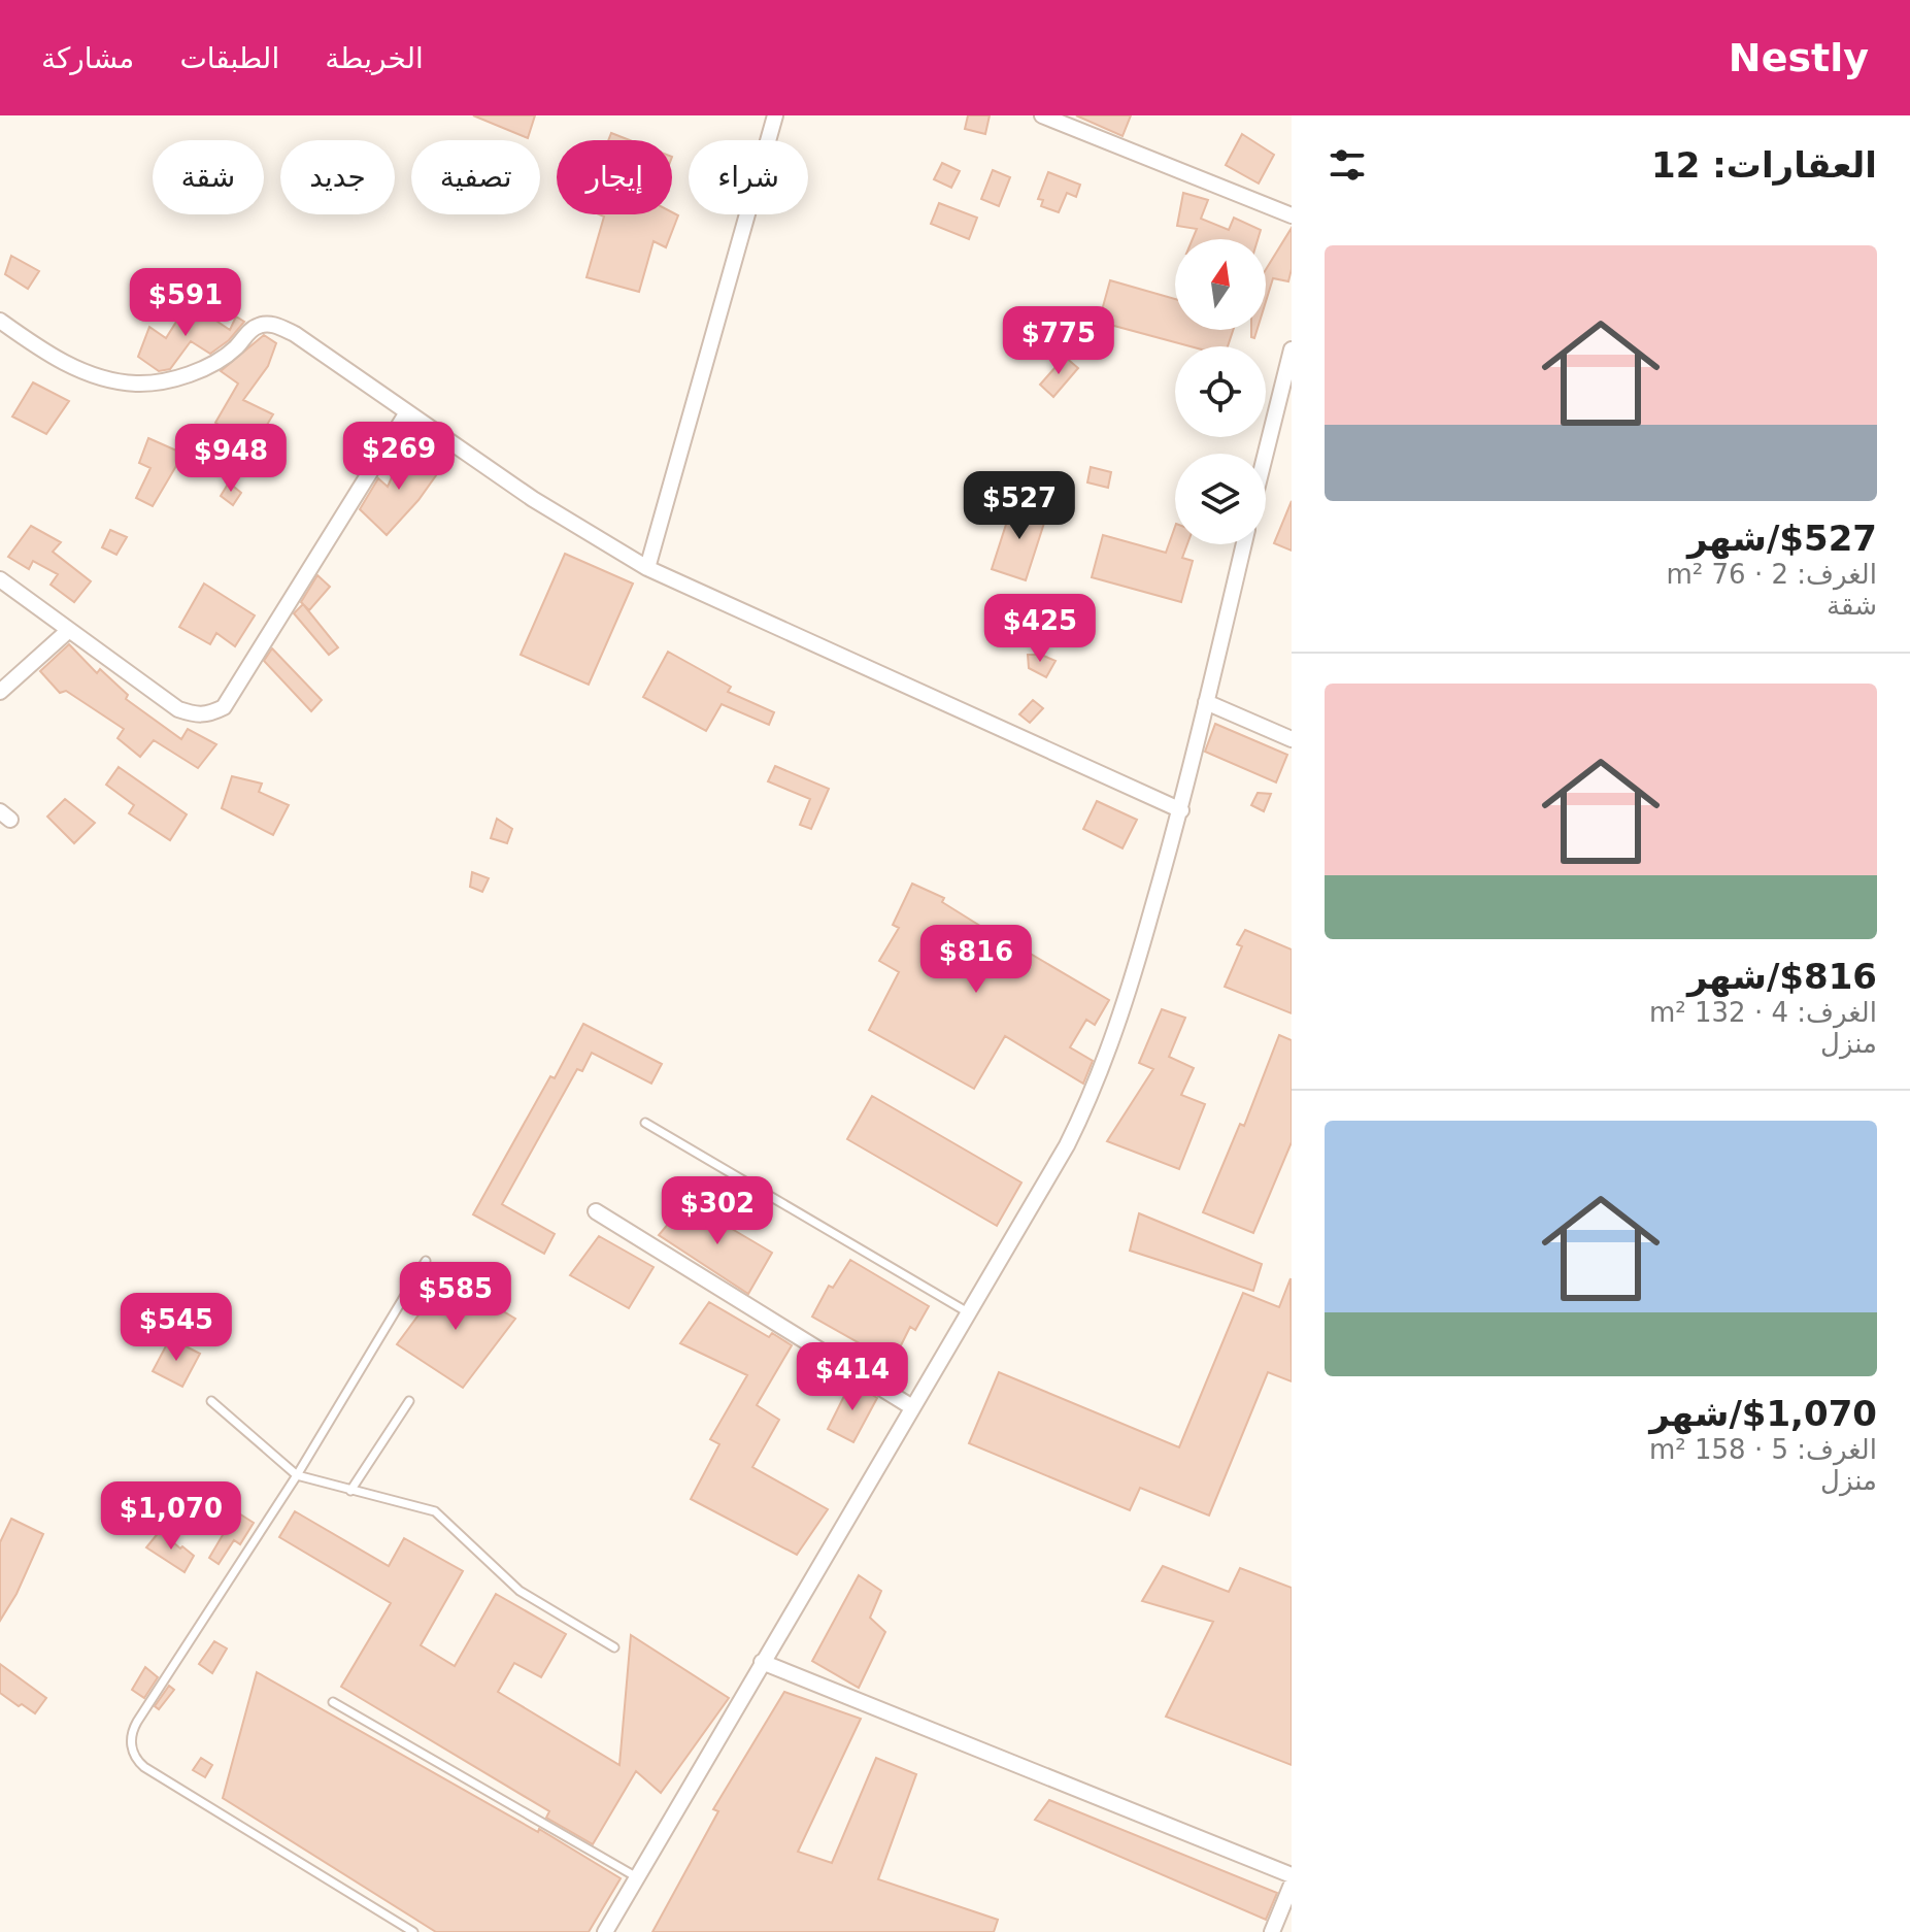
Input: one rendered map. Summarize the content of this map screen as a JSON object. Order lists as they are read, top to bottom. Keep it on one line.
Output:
{"north":"top","page":{"header":"Nestly","nav":["الخريطة","الطبقات","مشاركة"],"heading":"العقارات: 12","chip":["شراء","إيجار","تصفية","جديد","شقة"],"list":[{"name":"$527/شهر","note":"الغرف: 2 · 76 m² · شقة"},{"name":"$816/شهر","note":"الغرف: 4 · 132 m² · منزل"},{"name":"$1,070/شهر","note":"الغرف: 5 · 158 m² · منزل"}],"price":["$591","$775","$269","$948","$527","$425","$816","$302","$585","$545","$414","$1,070"]}}
